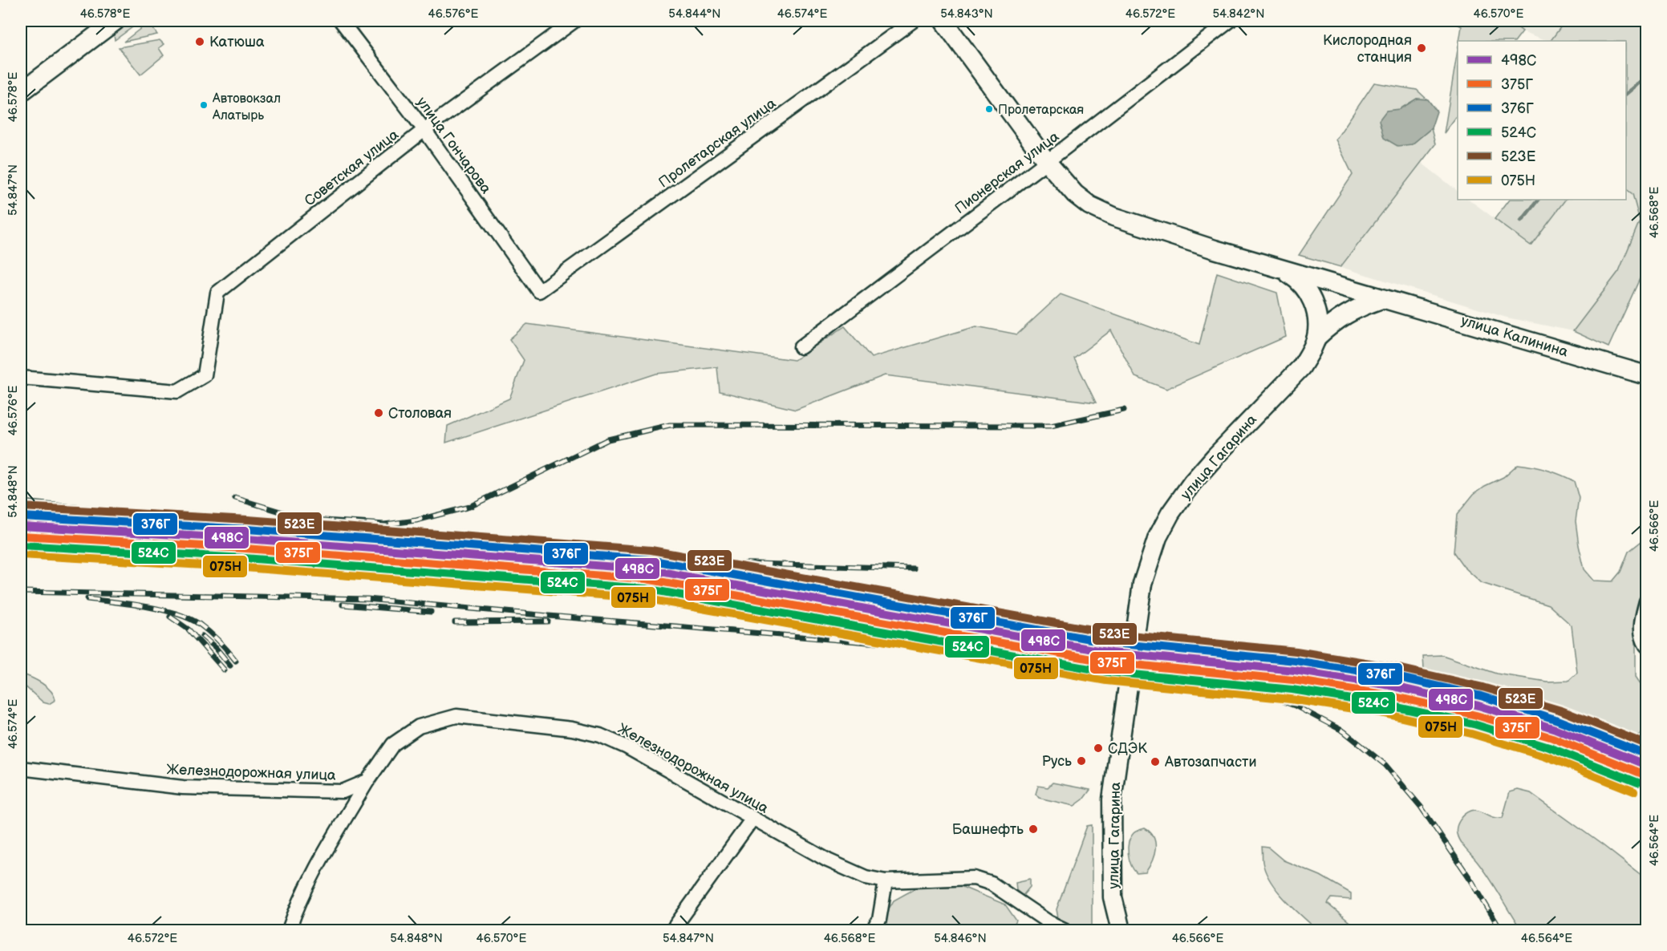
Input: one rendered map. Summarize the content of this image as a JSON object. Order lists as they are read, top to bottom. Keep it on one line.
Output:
{"streets":{"main road":["улица Калинина","улица Гагарина"],"street":["Пролетарская улица","улица Гончарова","Советская улица","Пионерская улица","Железнодорожная улица"]},"crossings":[["Пролетарская улица","улица Гончарова"],["улица Гончарова","Советская улица"],["Пионерская улица","улица Калинина"],["улица Калинина","улица Гагарина"]],"places":["Катюша","Кислородная станция","Автовокзал Алатырь","Пролетарская","Столовая","СДЭК","Русь","Автозапчасти","Башнефть"],"lines":["transit line 523Е","transit line 376Г","transit line 498С","transit line 375Г","transit line 524С","transit line 075Н"],"legend":["498С","375Г","376Г","524С","523Е","075Н"],"coordinates":["46.578°E","46.576°E","54.844°N","46.574°E","54.843°N","46.572°E","54.842°N","46.570°E","54.847°N","46.568°E","54.848°N","46.566°E","46.564°E","54.846°N"]}
